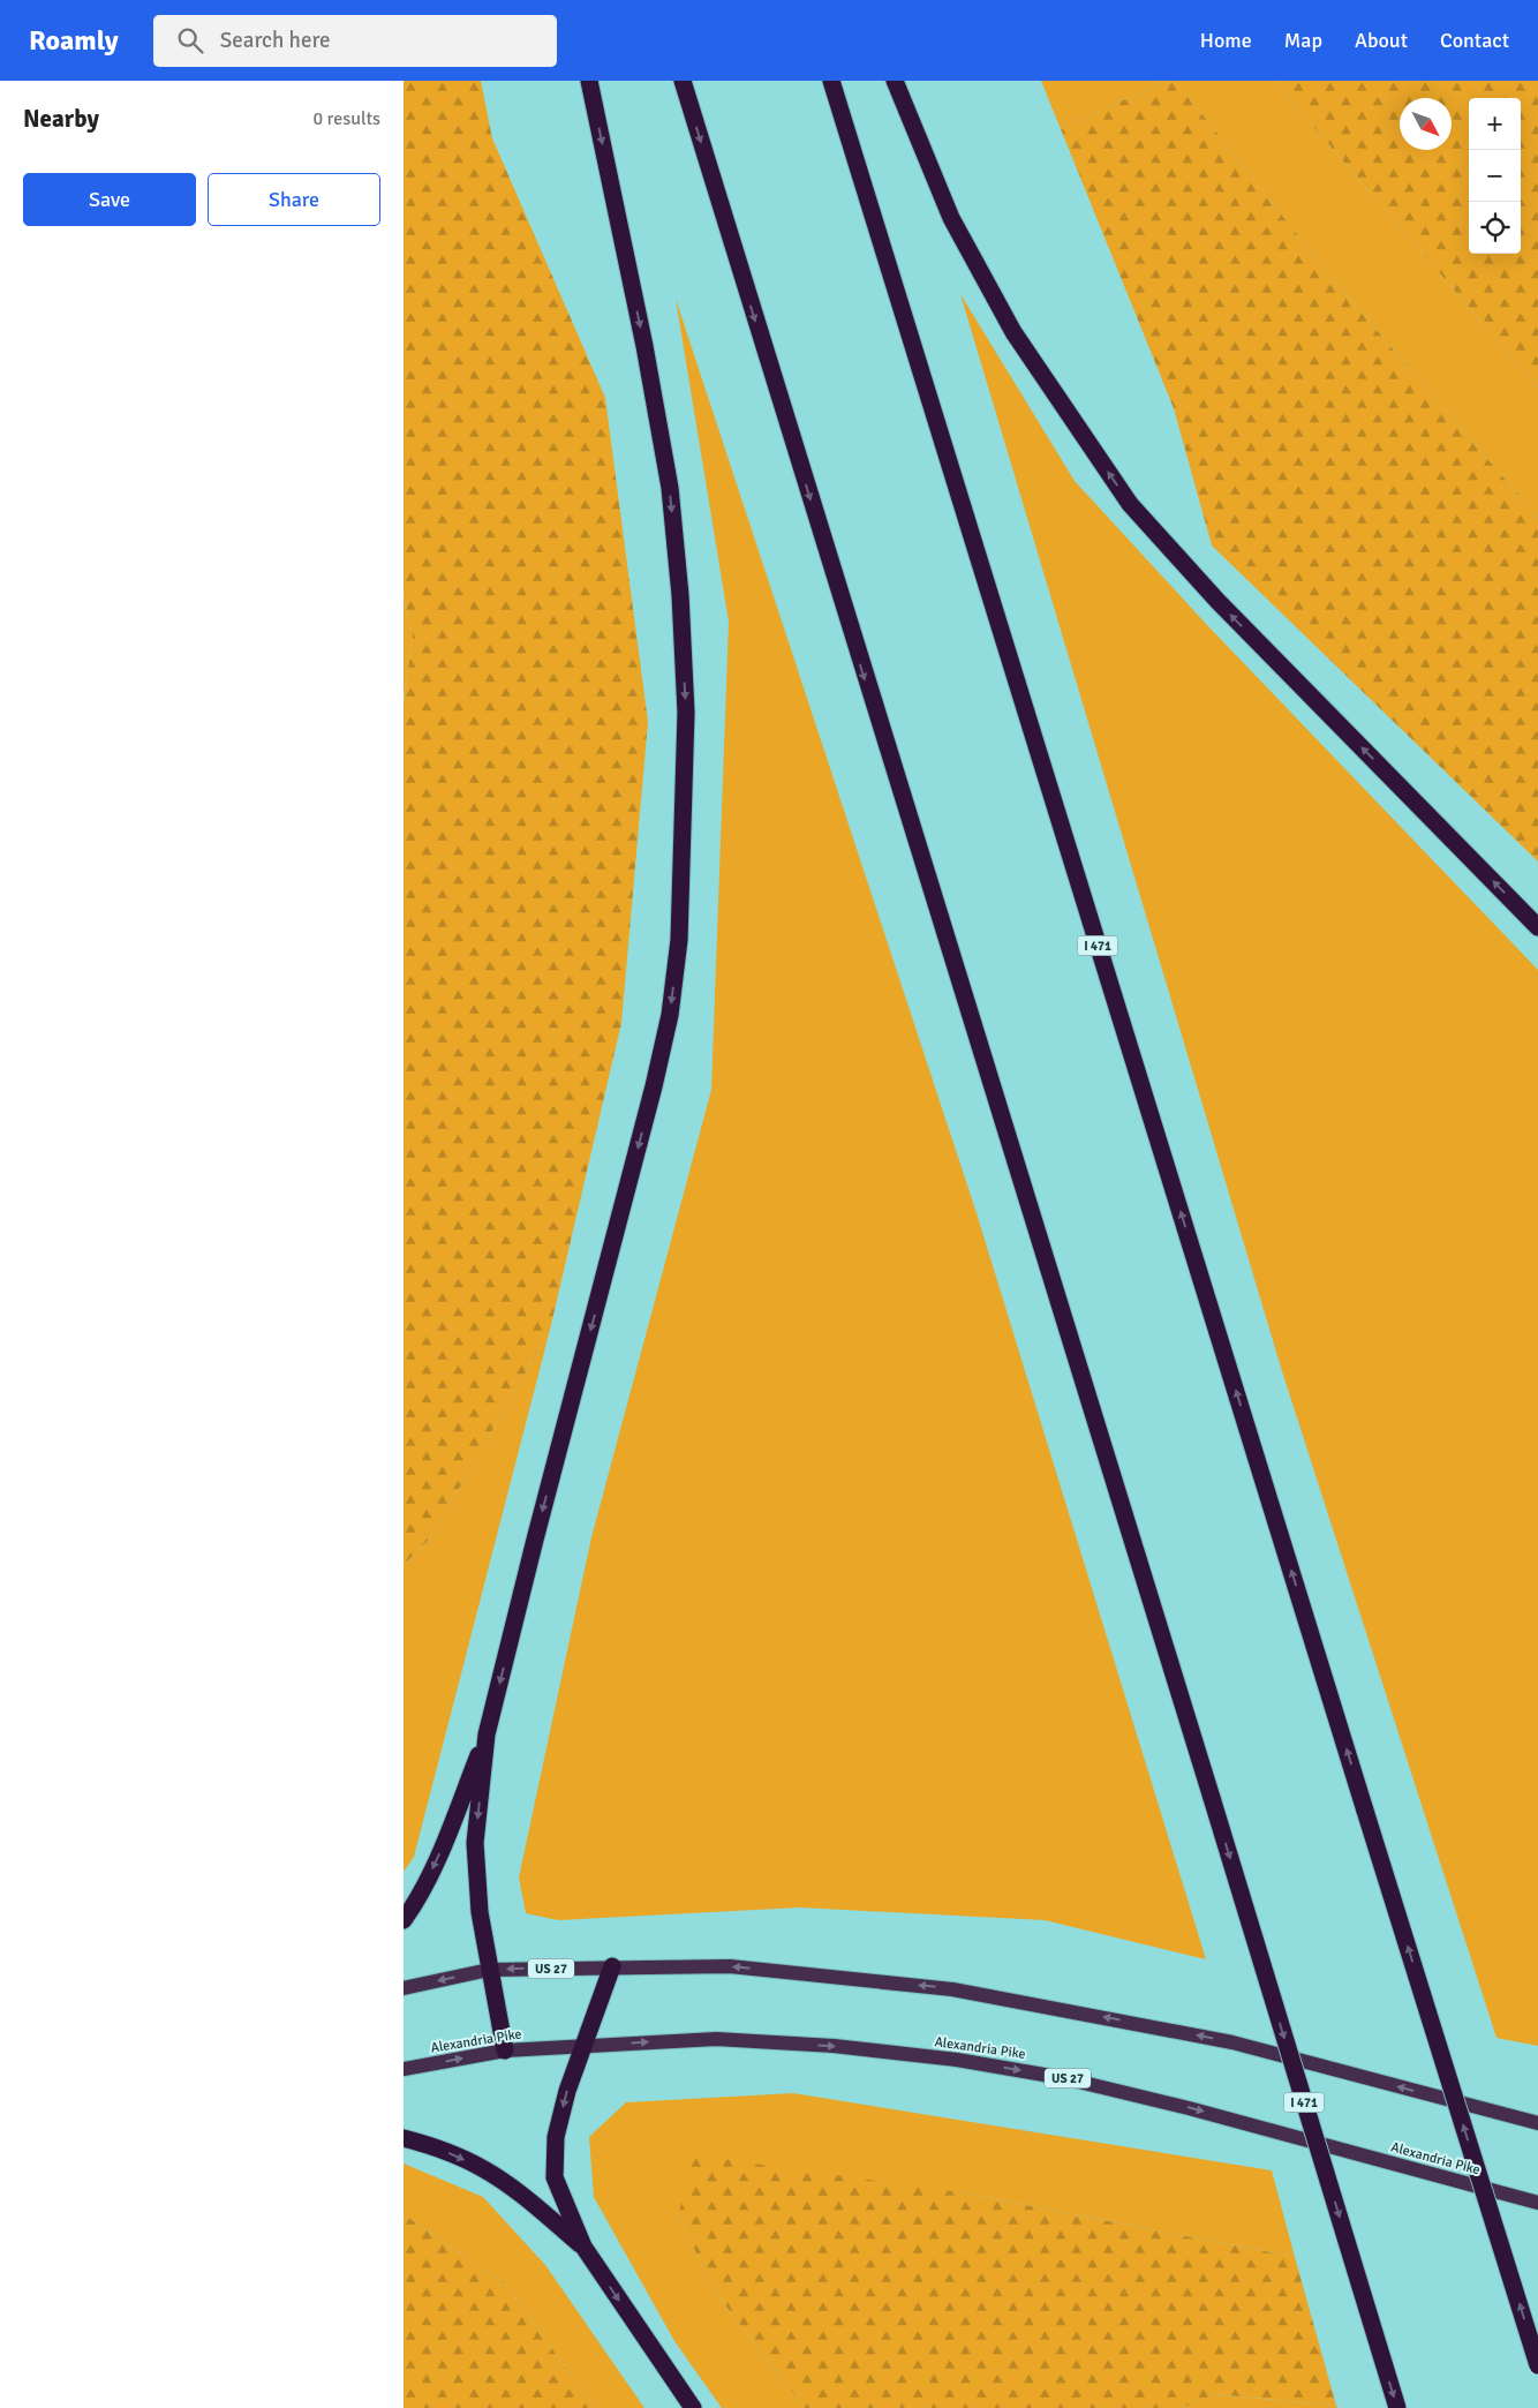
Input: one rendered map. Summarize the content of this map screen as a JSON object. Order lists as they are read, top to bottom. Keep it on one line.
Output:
{"streets":{"highway":["I 471"],"main road":["US 27","Alexandria Pike"]},"north":"bottom right","page":{"header":"Roamly","search":"Search here","nav":["Home","Map","About","Contact"],"heading":["Nearby","0 results"],"map_buttons":["+","−"],"buttons":["Save","Share"]}}
